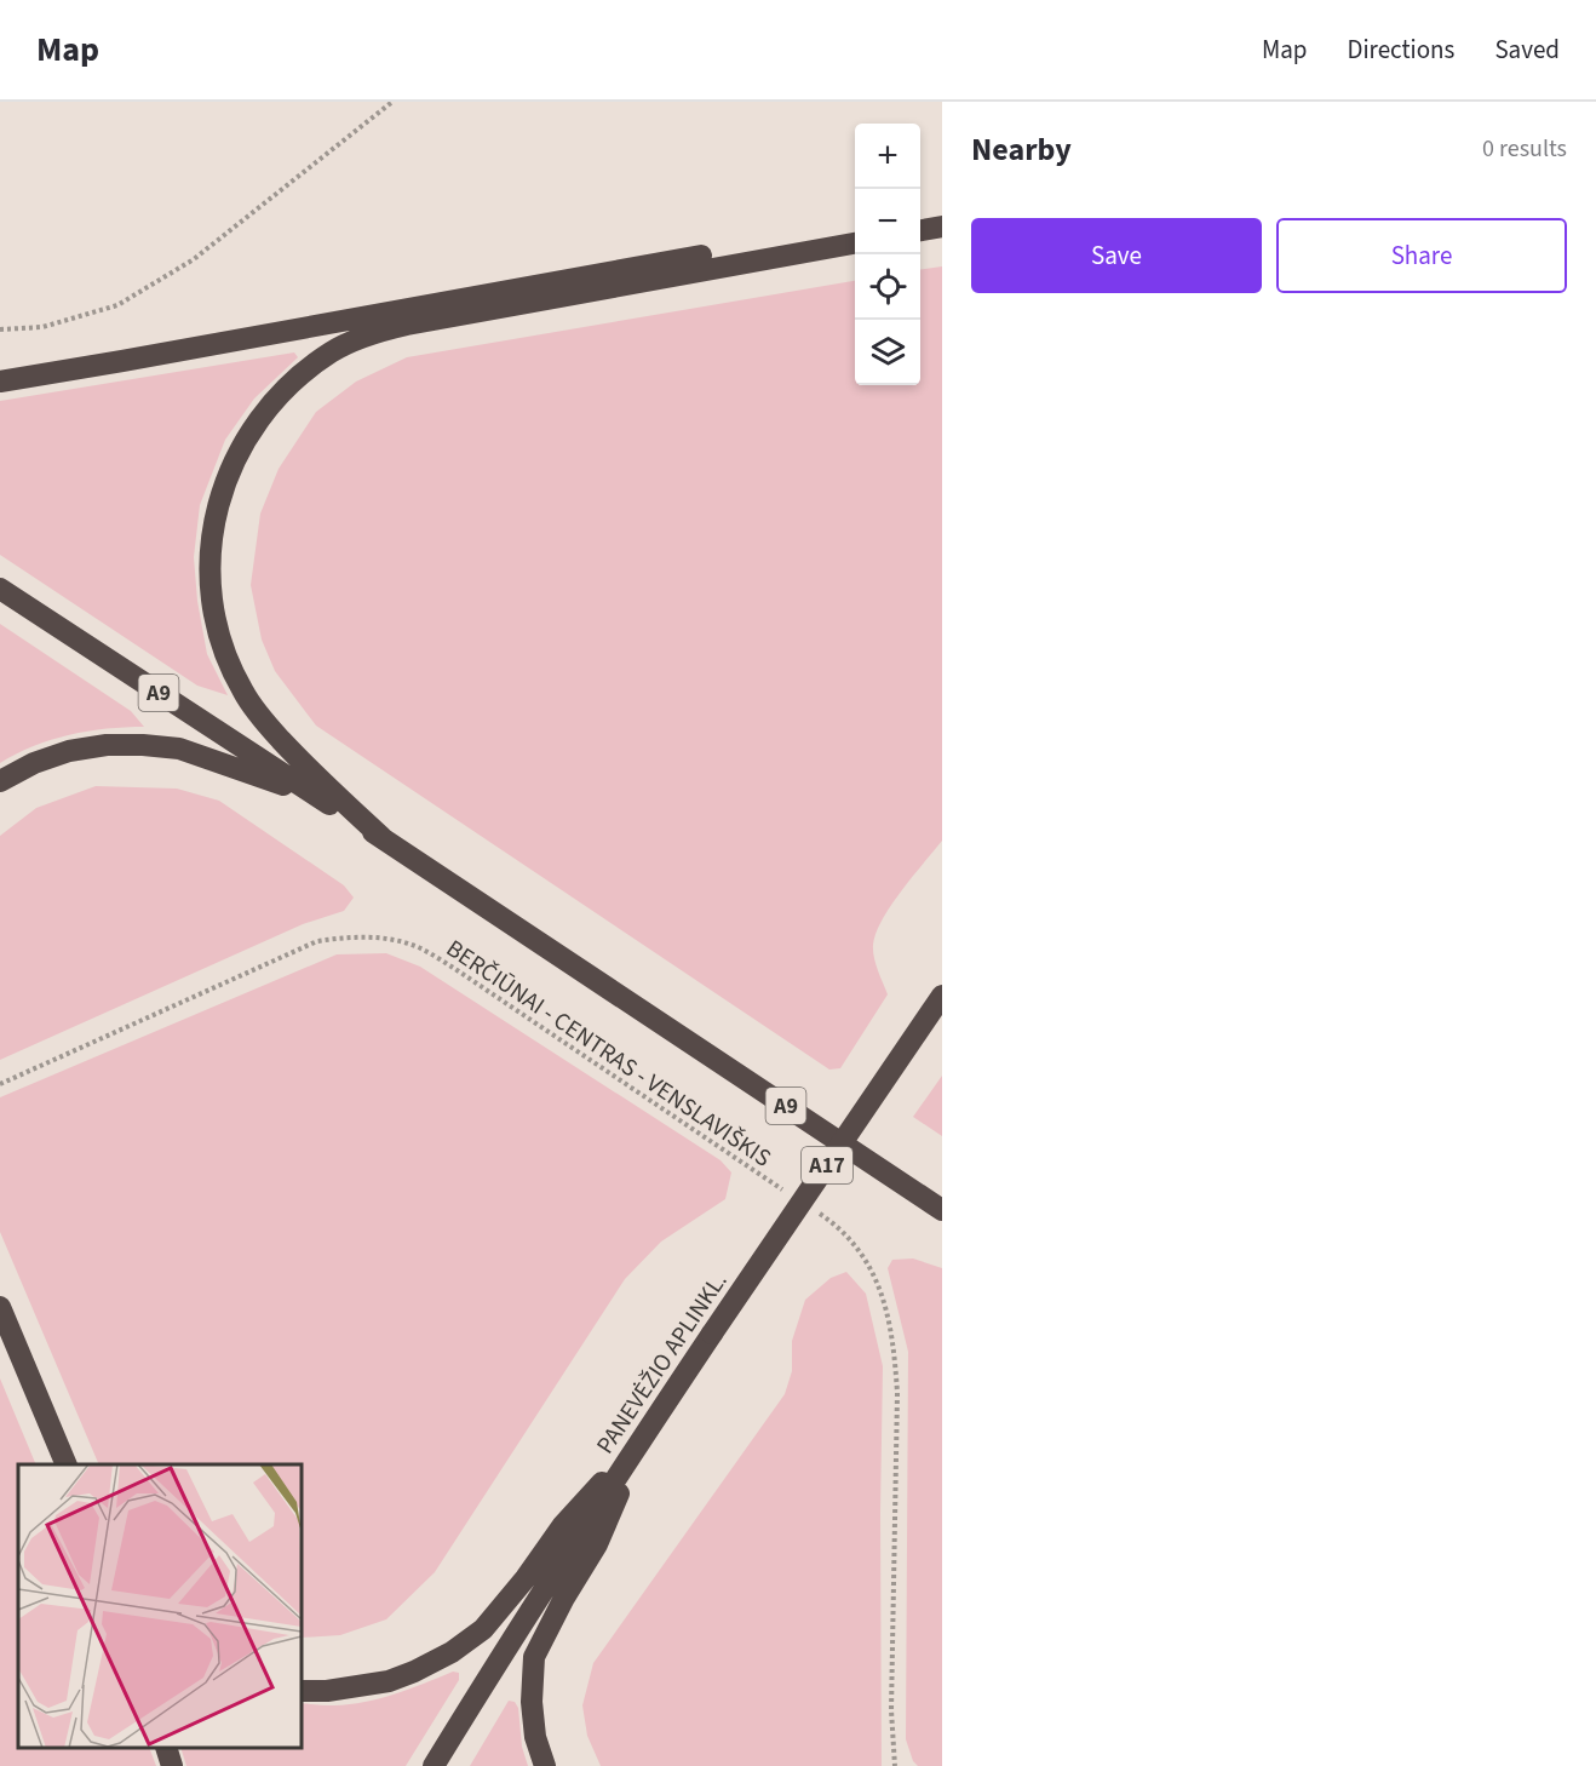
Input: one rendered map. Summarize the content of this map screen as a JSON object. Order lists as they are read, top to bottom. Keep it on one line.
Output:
{"streets":{"highway":["A9","A17","PANEVĖŽIO APLINKL."],"path":["BERČIŪNAI - CENTRAS - VENSLAVIŠKIS"]},"page":{"header":"Map","nav":["Map","Directions","Saved"],"heading":["Nearby","0 results"],"map_buttons":["+","−"],"buttons":["Save","Share"]}}
